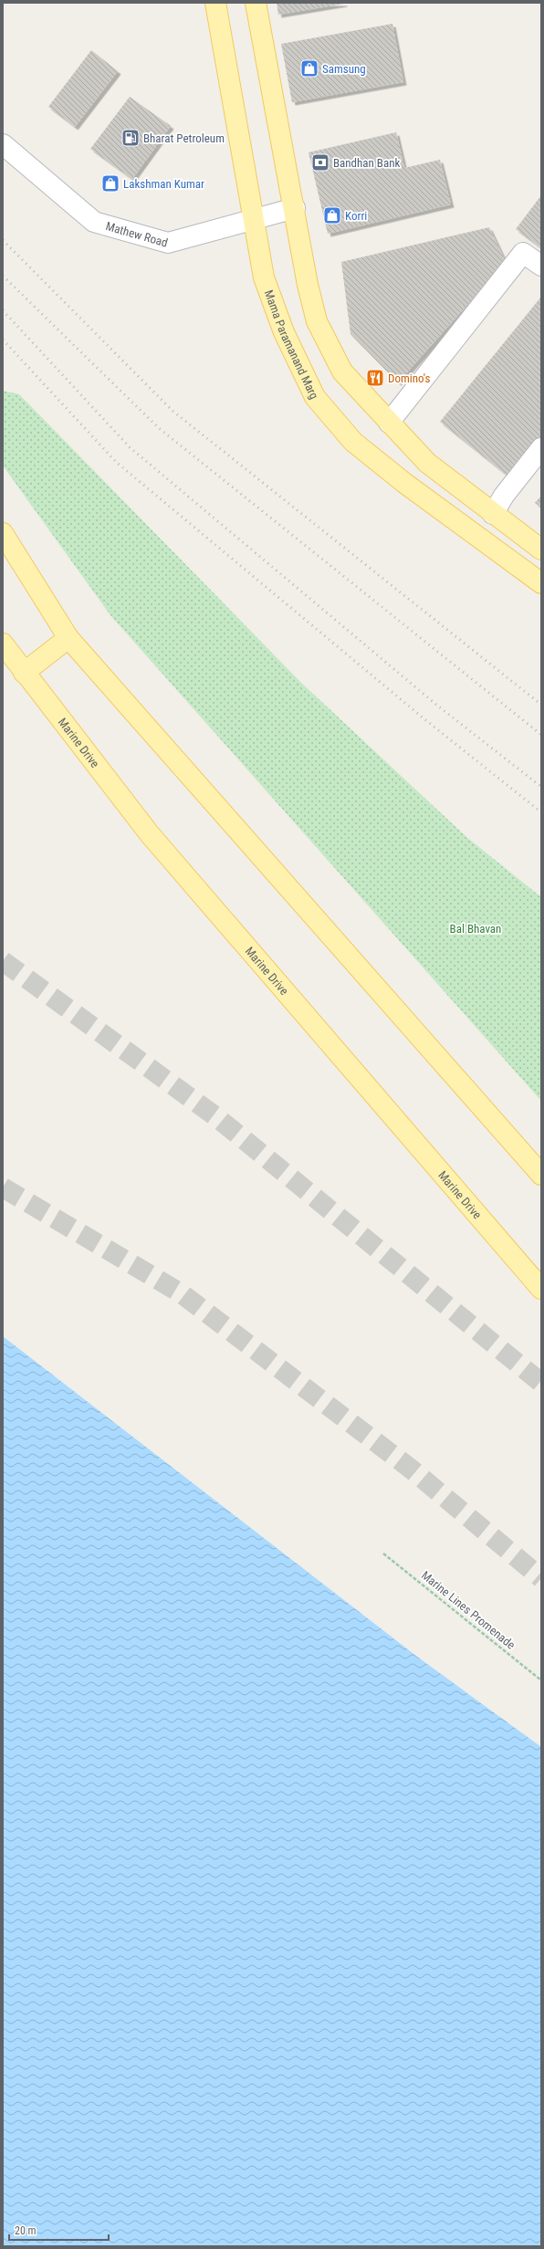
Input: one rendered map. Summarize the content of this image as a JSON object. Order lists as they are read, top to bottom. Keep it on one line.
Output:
{"streets":{"main road":["Mama Paramanand Marg","Marine Drive"],"street":["Mathew Road"],"path":["Marine Lines Promenade"]},"crossings":[["Mathew Road","Mama Paramanand Marg"]],"parks":["Bal Bhavan"],"places":{"shop":["Samsung","Lakshman Kumar","Korri"],"fuel station":["Bharat Petroleum"],"bank":["Bandhan Bank"],"restaurant":["Domino's"]},"scale_bar":"20 m"}
